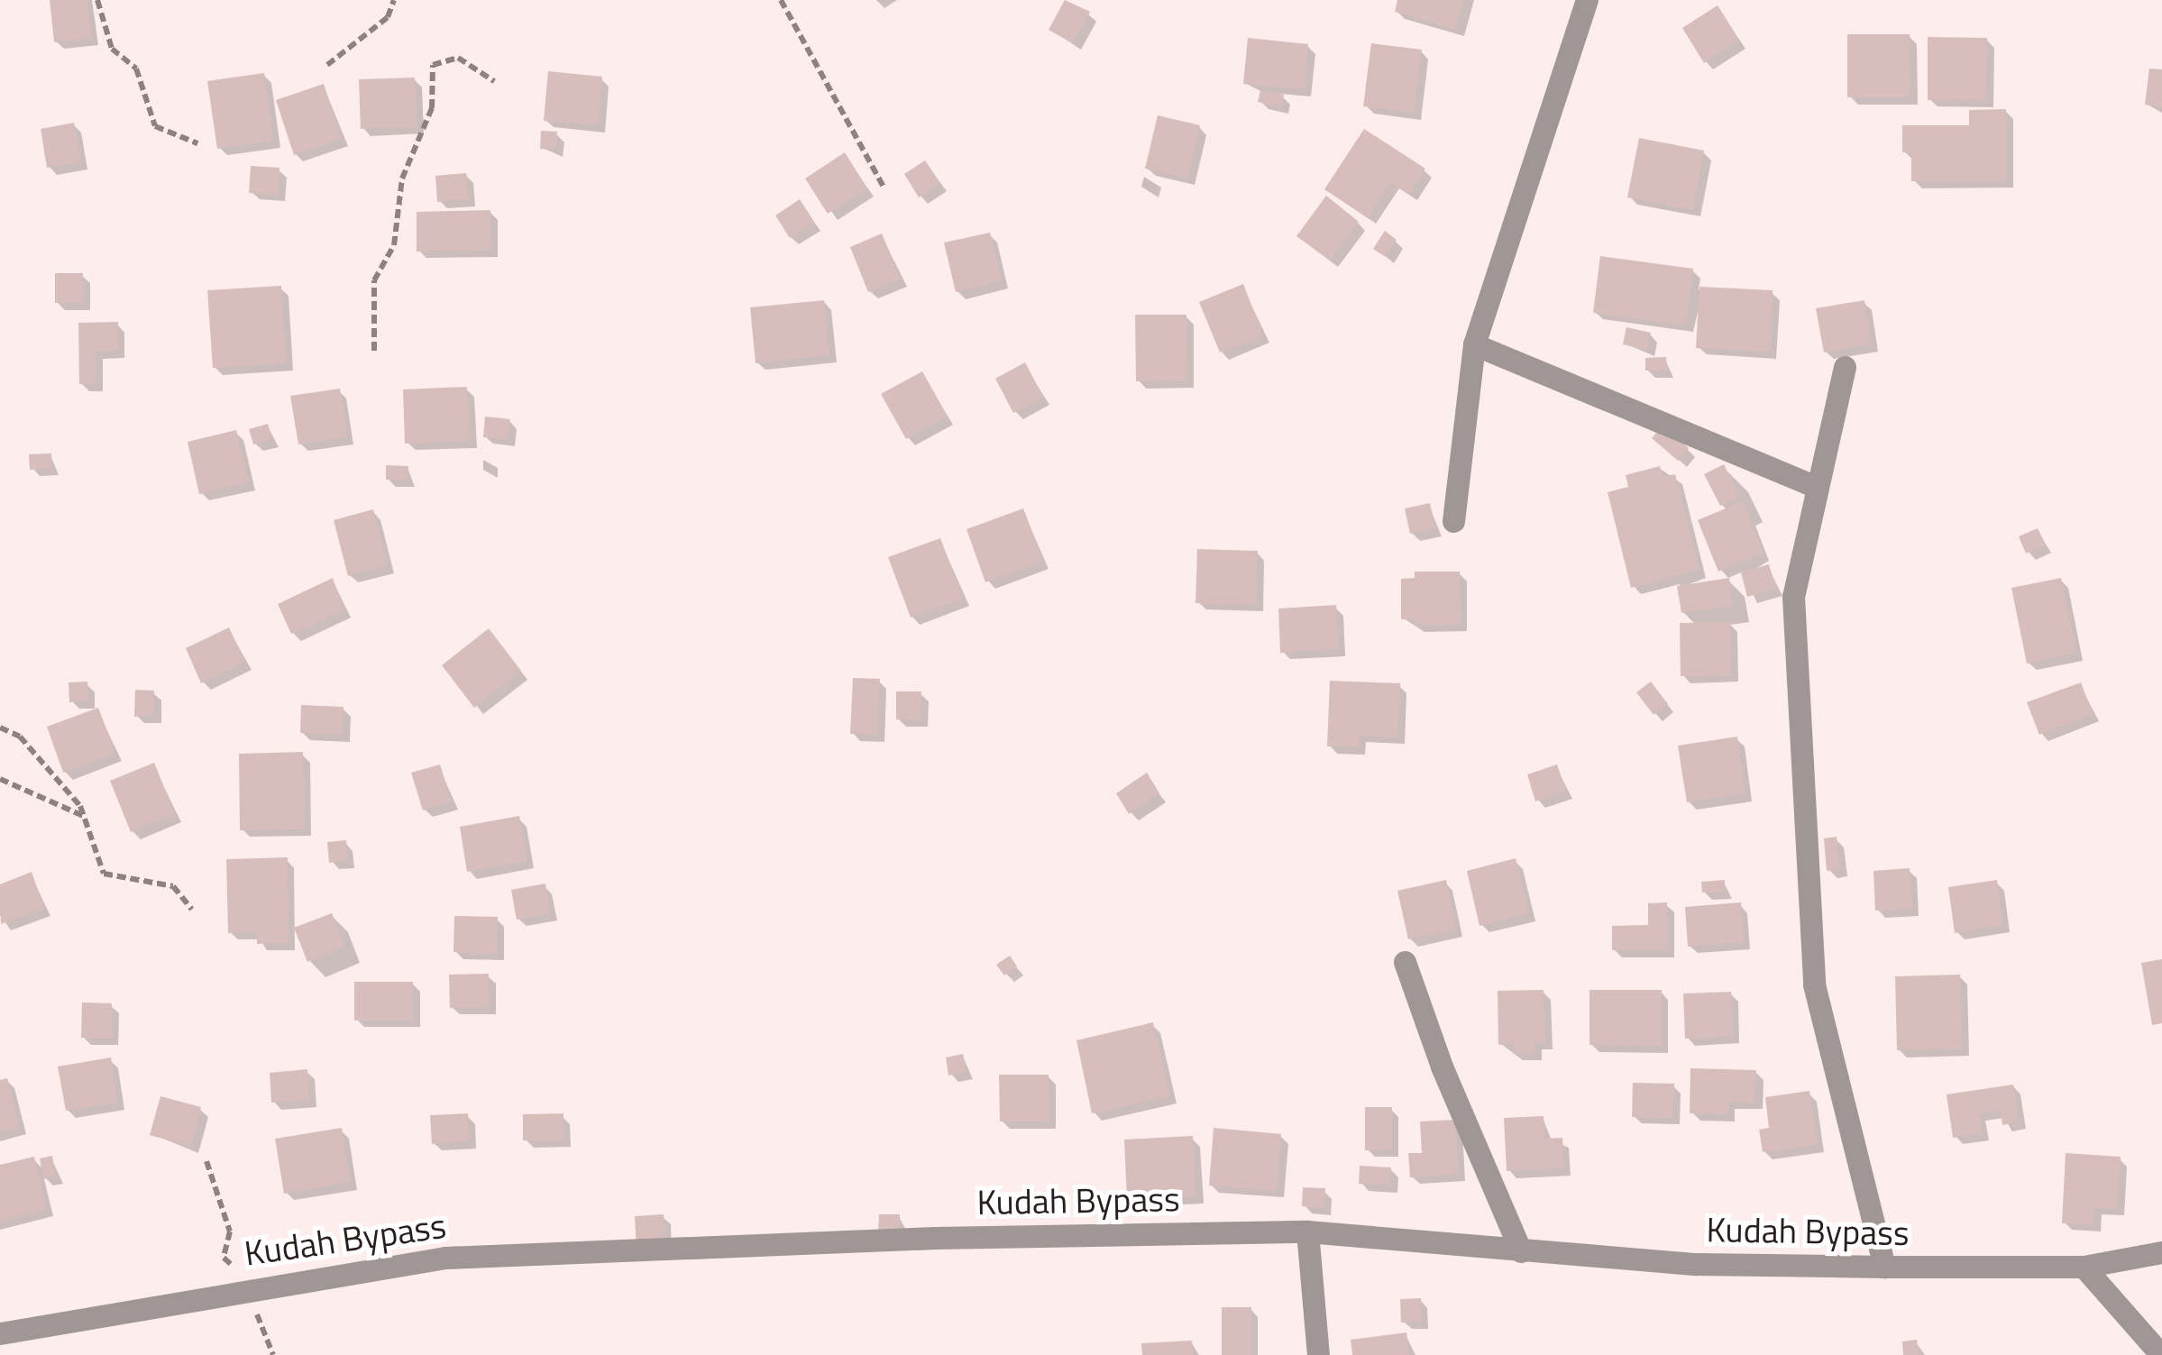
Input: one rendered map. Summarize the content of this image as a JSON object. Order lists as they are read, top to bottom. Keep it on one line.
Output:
{"streets":{"street":["Kudah Bypass"]}}
